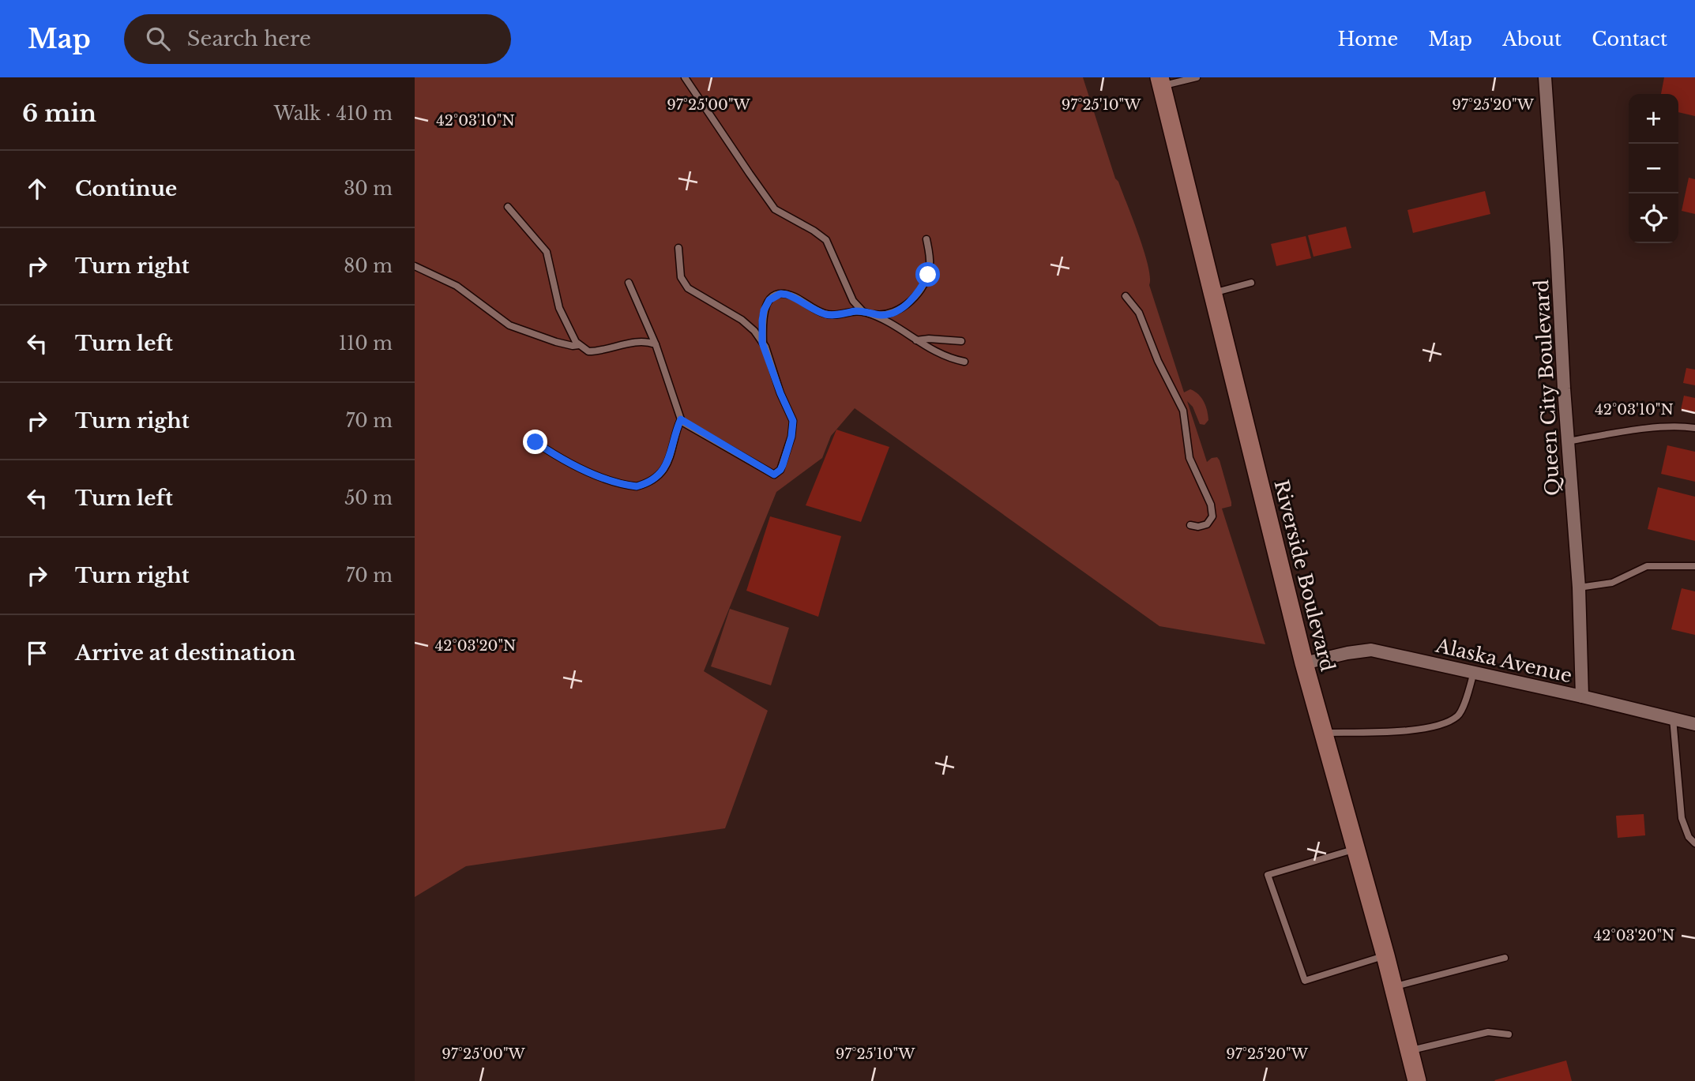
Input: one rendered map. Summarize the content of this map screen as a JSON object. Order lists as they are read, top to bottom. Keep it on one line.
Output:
{"streets":{"main road":["Riverside Boulevard"],"street":["Queen City Boulevard","Alaska Avenue"]},"crossings":[["Queen City Boulevard","Alaska Avenue"],["Riverside Boulevard","Alaska Avenue"]],"page":{"header":"Map","search":"Search here","nav":["Home","Map","About","Contact"],"heading":["6 min","Walk · 410 m"],"map_buttons":["+","−"],"list":[["Continue","30 m"],["Turn right","80 m"],["Turn left","110 m"],["Turn right","70 m"],["Turn left","50 m"],["Turn right","70 m"],"Arrive at destination"]},"coordinates":["97°25'00\"W","97°25'10\"W","97°25'20\"W","42°03'10\"N","42°03'20\"N"]}
